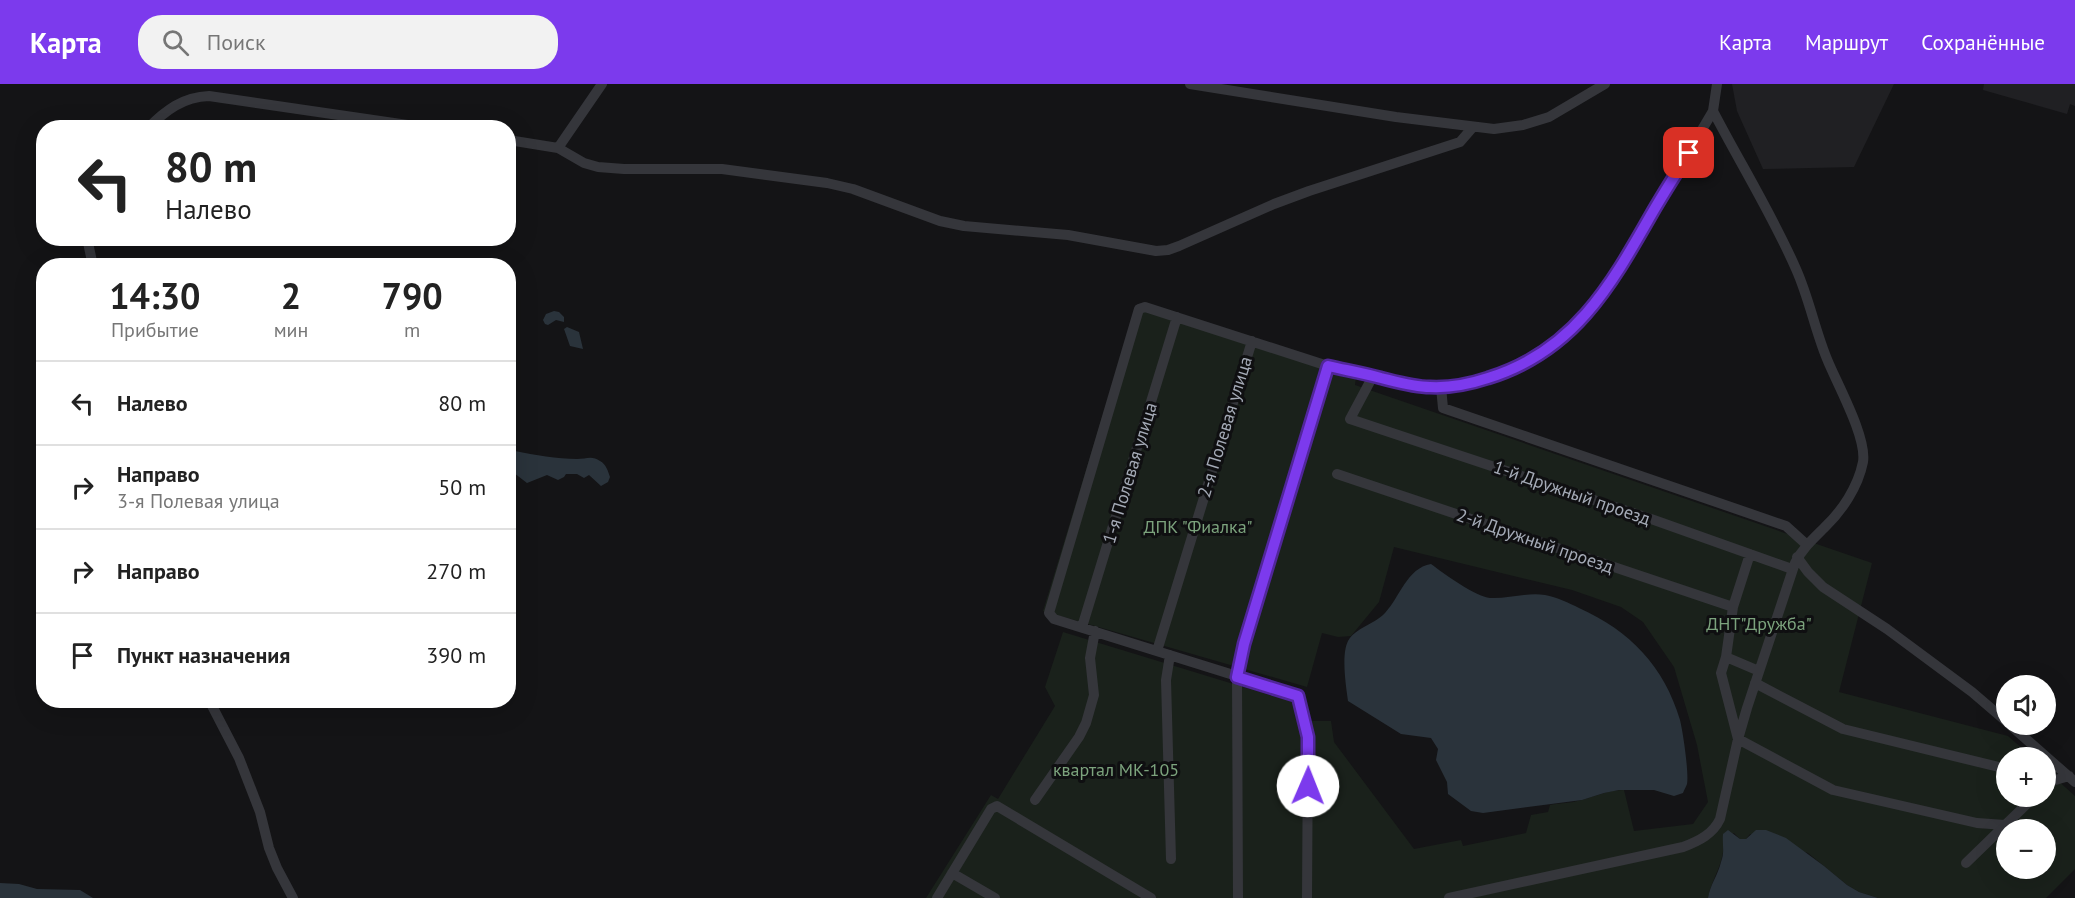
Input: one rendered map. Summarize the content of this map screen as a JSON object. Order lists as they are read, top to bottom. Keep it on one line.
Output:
{"streets":{"street":["2-я Полевая улица","1-я Полевая улица","1-й Дружный проезд","2-й Дружный проезд"]},"parks":["ДПК \"Фиалка\"","ДНТ\"Дружба\"","квартал МК-105"],"page":{"header":"Карта","search":"Поиск","nav":["Карта","Маршрут","Сохранённые"],"turn":["80 m","Налево"],"eta":["14:30","Прибытие","2","мин","790","m"],"list":[{"name":"Налево","value":"80 m"},{"name":"Направо","note":"3-я Полевая улица","value":"50 m"},{"name":"Направо","value":"270 m"},{"name":"Пункт назначения","value":"390 m"}],"map_buttons":["+","−"]}}
